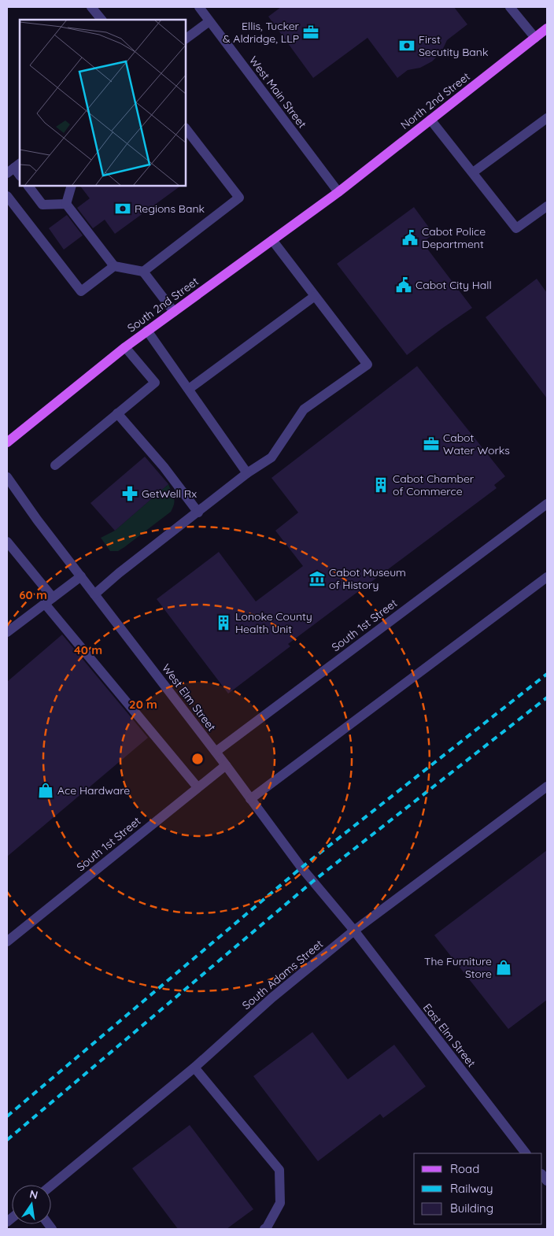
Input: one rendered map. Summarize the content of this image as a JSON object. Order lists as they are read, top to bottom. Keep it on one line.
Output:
{"streets":{"main road":["North 2nd Street","South 2nd Street"],"street":["West Main Street","South 1st Street","West Elm Street","South Adams Street","East Elm Street"]},"crossings":[["West Main Street","North 2nd Street"],["West Main Street","South 2nd Street"],["North 2nd Street","South 2nd Street"],["South 1st Street","West Elm Street"],["West Elm Street","South Adams Street"],["West Elm Street","East Elm Street"],["South Adams Street","East Elm Street"]],"places":{"office":["Ellis, Tucker & Aldridge, LLP","Cabot Water Works"],"bank":["First Secutity Bank","Regions Bank"],"public building":["Cabot Police Department","Cabot City Hall"],"building":["Cabot Chamber of Commerce","Lonoke County Health Unit"],"pharmacy":["GetWell Rx"],"museum":["Cabot Museum of History"],"shop":["Ace Hardware","The Furniture Store"]},"legend":["Road","Railway","Building"],"north":"top","rings":["60 m","40 m","20 m"]}
